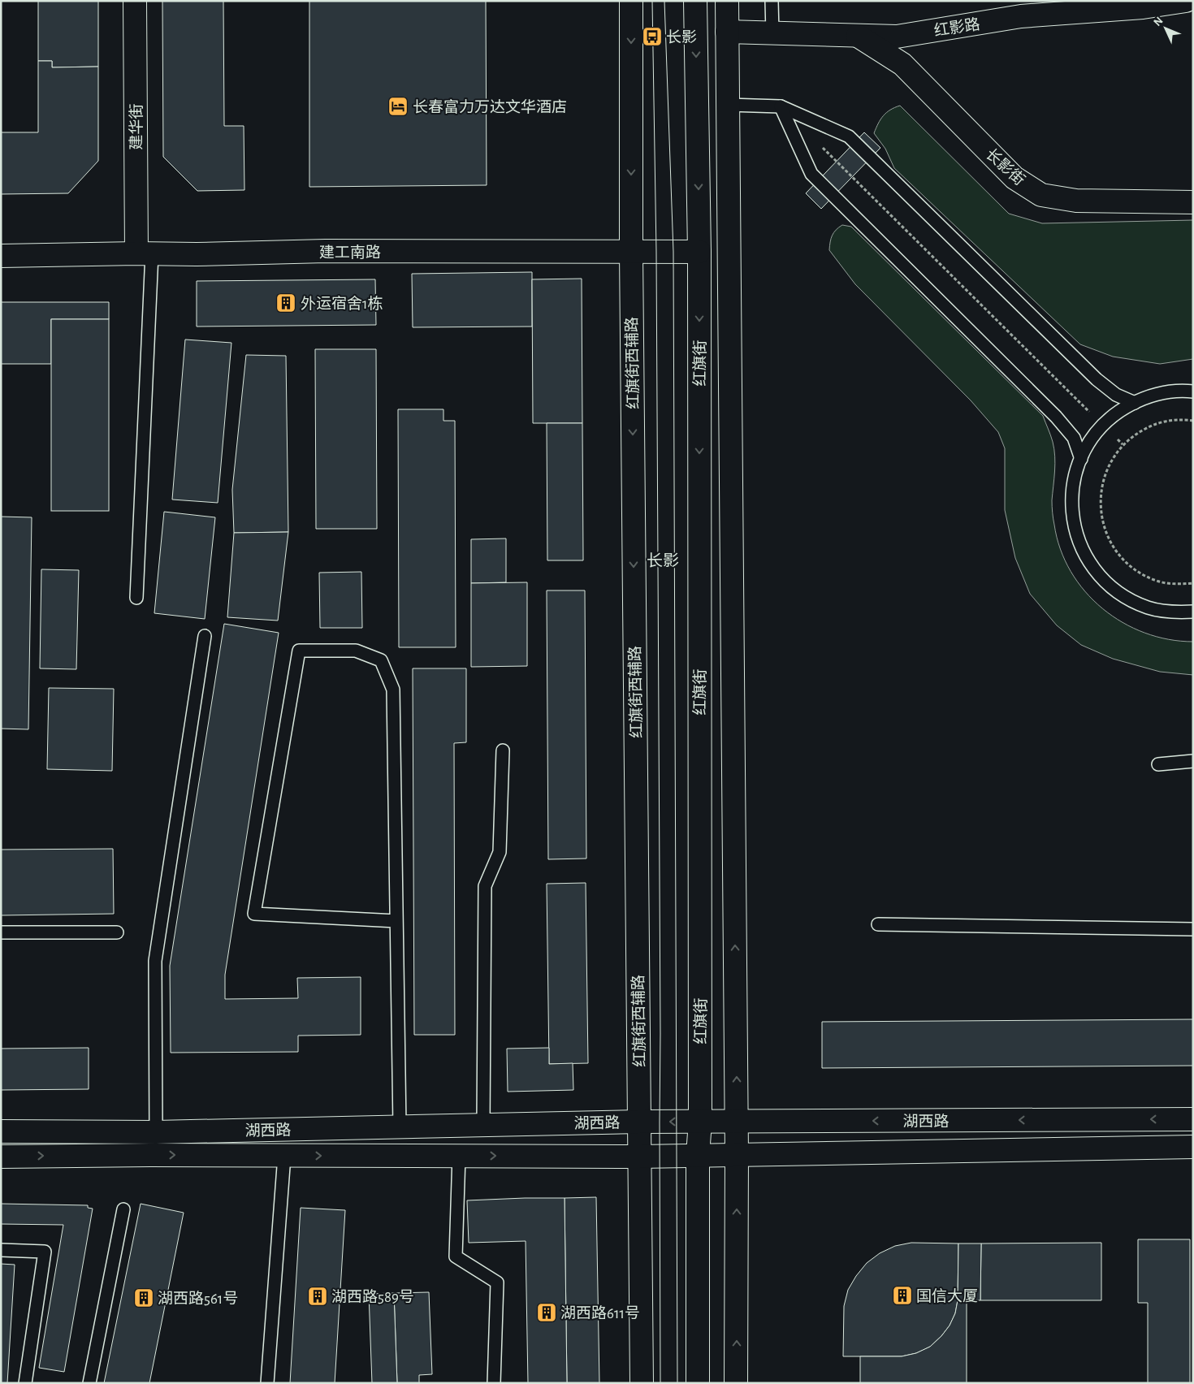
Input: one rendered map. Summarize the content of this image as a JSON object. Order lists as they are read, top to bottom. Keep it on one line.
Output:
{"streets":{"main road":["红影路","建华街","长影街","建工南路","红旗街西辅路","红旗街","湖西路"]},"crossings":[["红影路","长影街"],["红影路","红旗街"],["建华街","建工南路"],["建工南路","红旗街西辅路"],["建工南路","红旗街"],["红旗街西辅路","湖西路"],["红旗街","湖西路"]],"one_way":["红旗街西辅路"],"districts":["长影"],"places":{"bus stop":["长影"],"hotel":["长春富力万达文华酒店"],"building":["外运宿舍1栋","国信大厦","湖西路589号","湖西路561号","湖西路611号"]},"north":"top left"}
